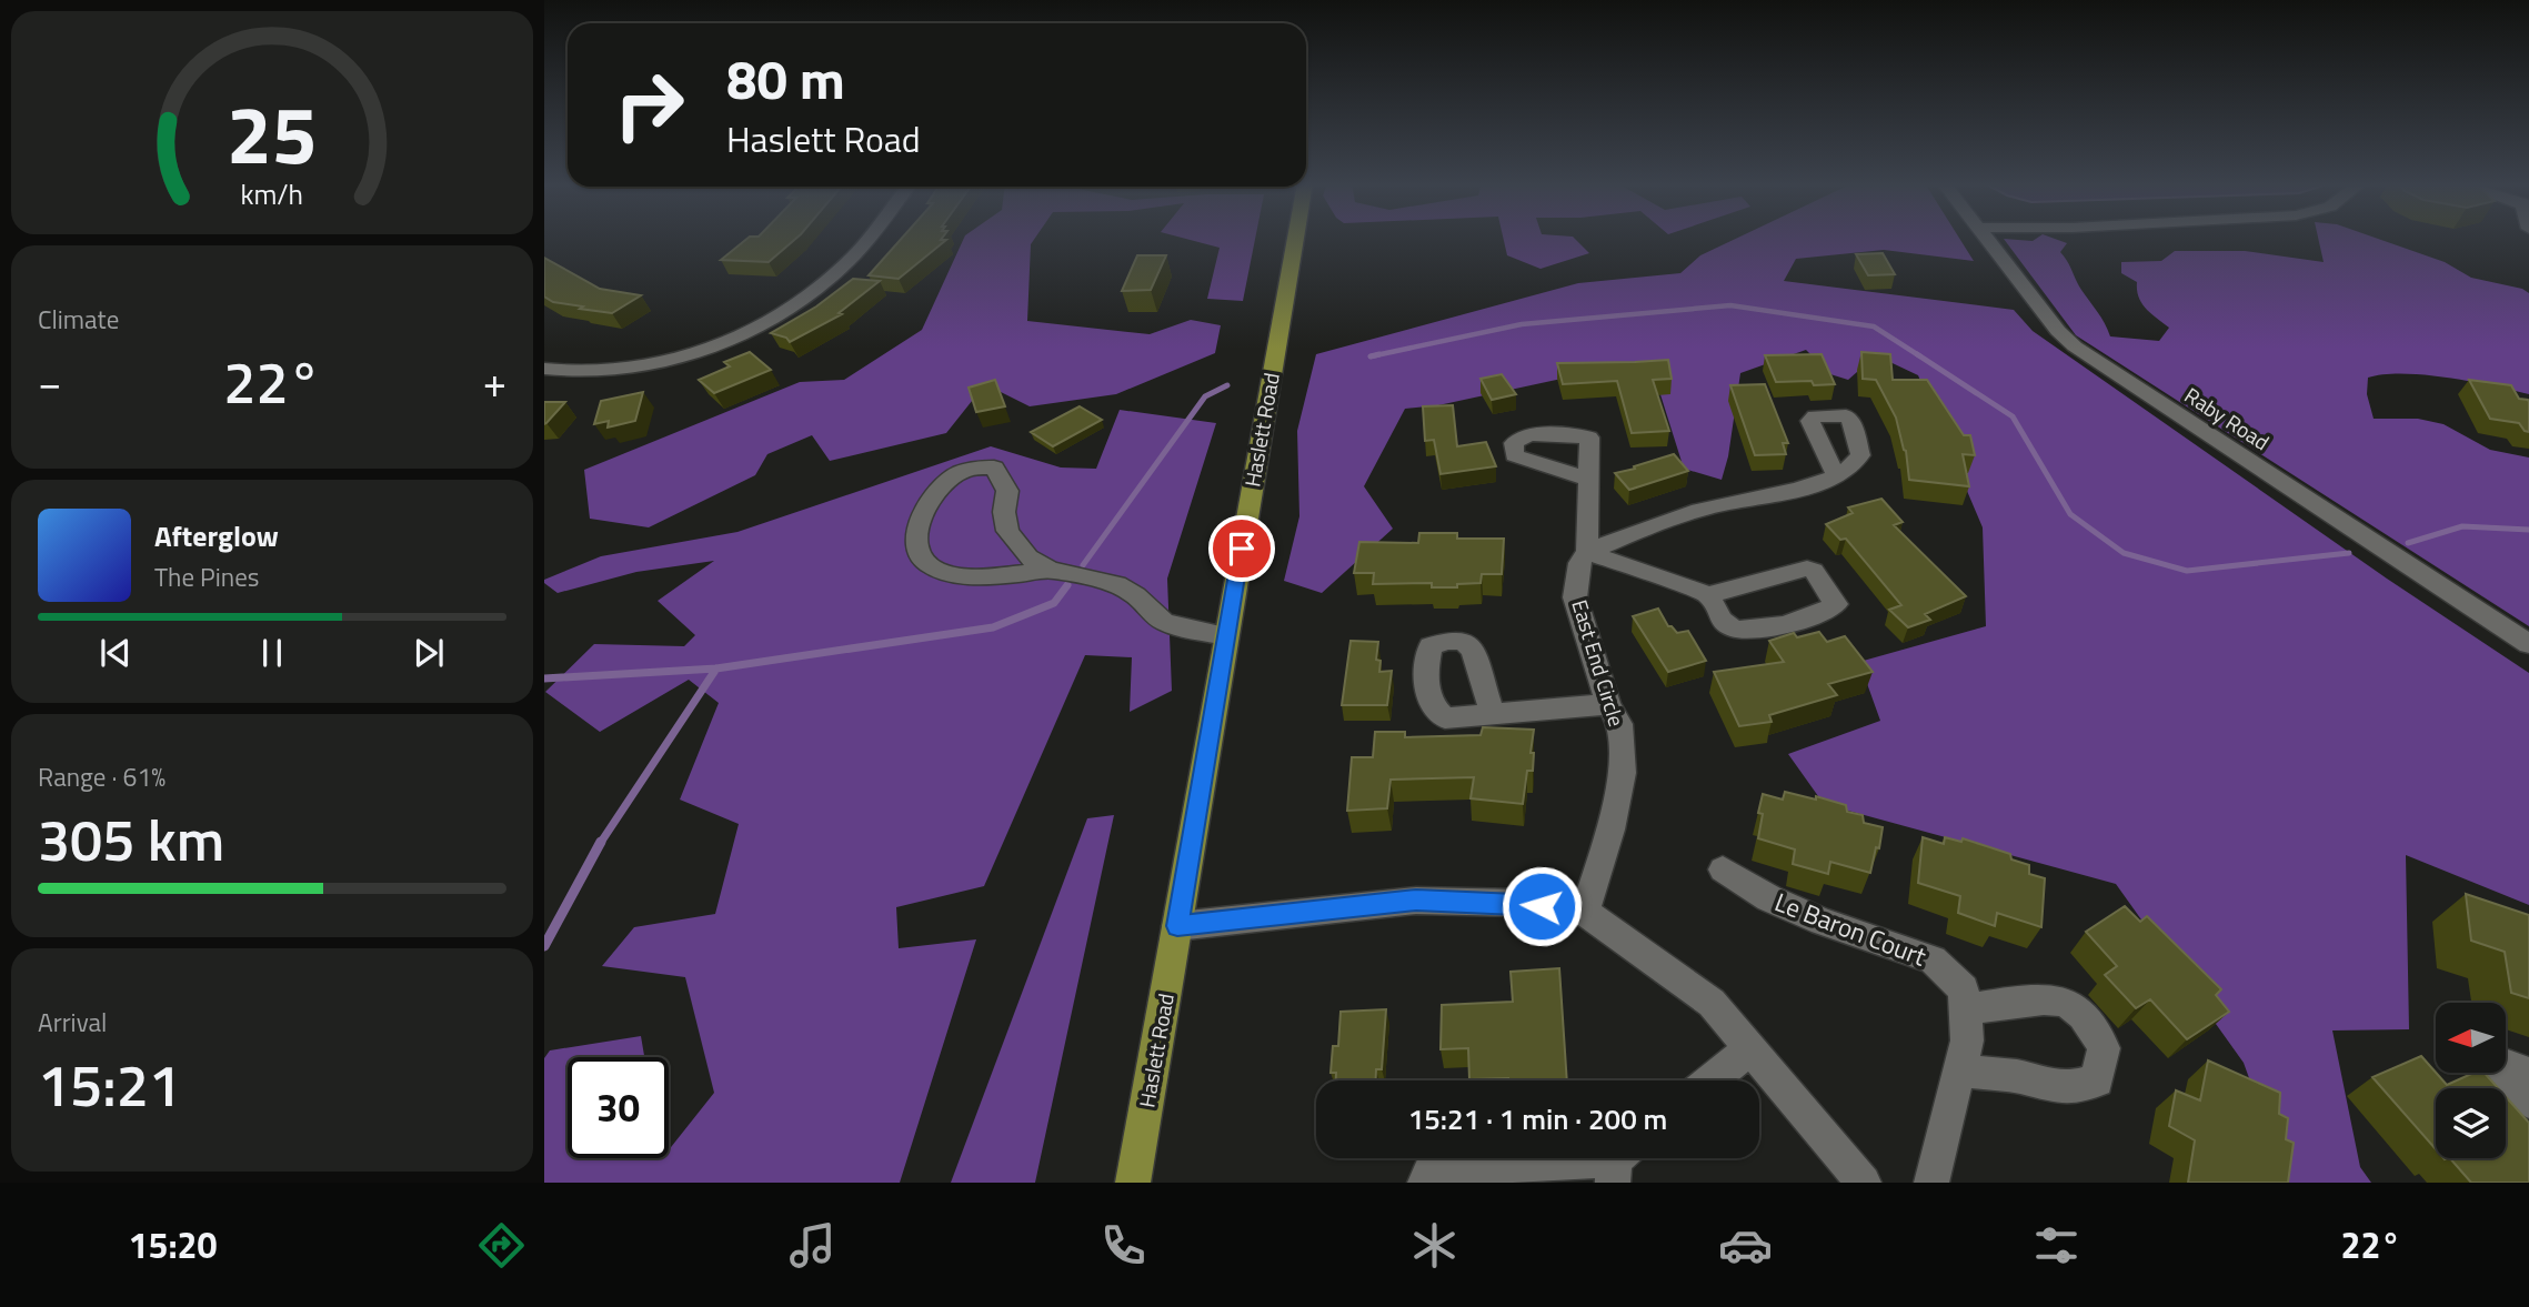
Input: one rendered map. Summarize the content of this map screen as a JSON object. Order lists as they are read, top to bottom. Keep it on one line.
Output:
{"streets":{"main road":["Haslett Road"],"street":["Raby Road","East End Circle","Le Baron Court"]},"north":"left","page":{"turn":["80 m","Haslett Road"],"tile":["Climate",["Range · 61%","305 km"],["Arrival","15:21"]],"heat":["−","22°","+"],"song":["Afterglow","The Pines"],"limit":"30","trip":"15:21 · 1 min · 200 m","tabs":["15:20","22°"],"gauge":["25","km/h"]}}
